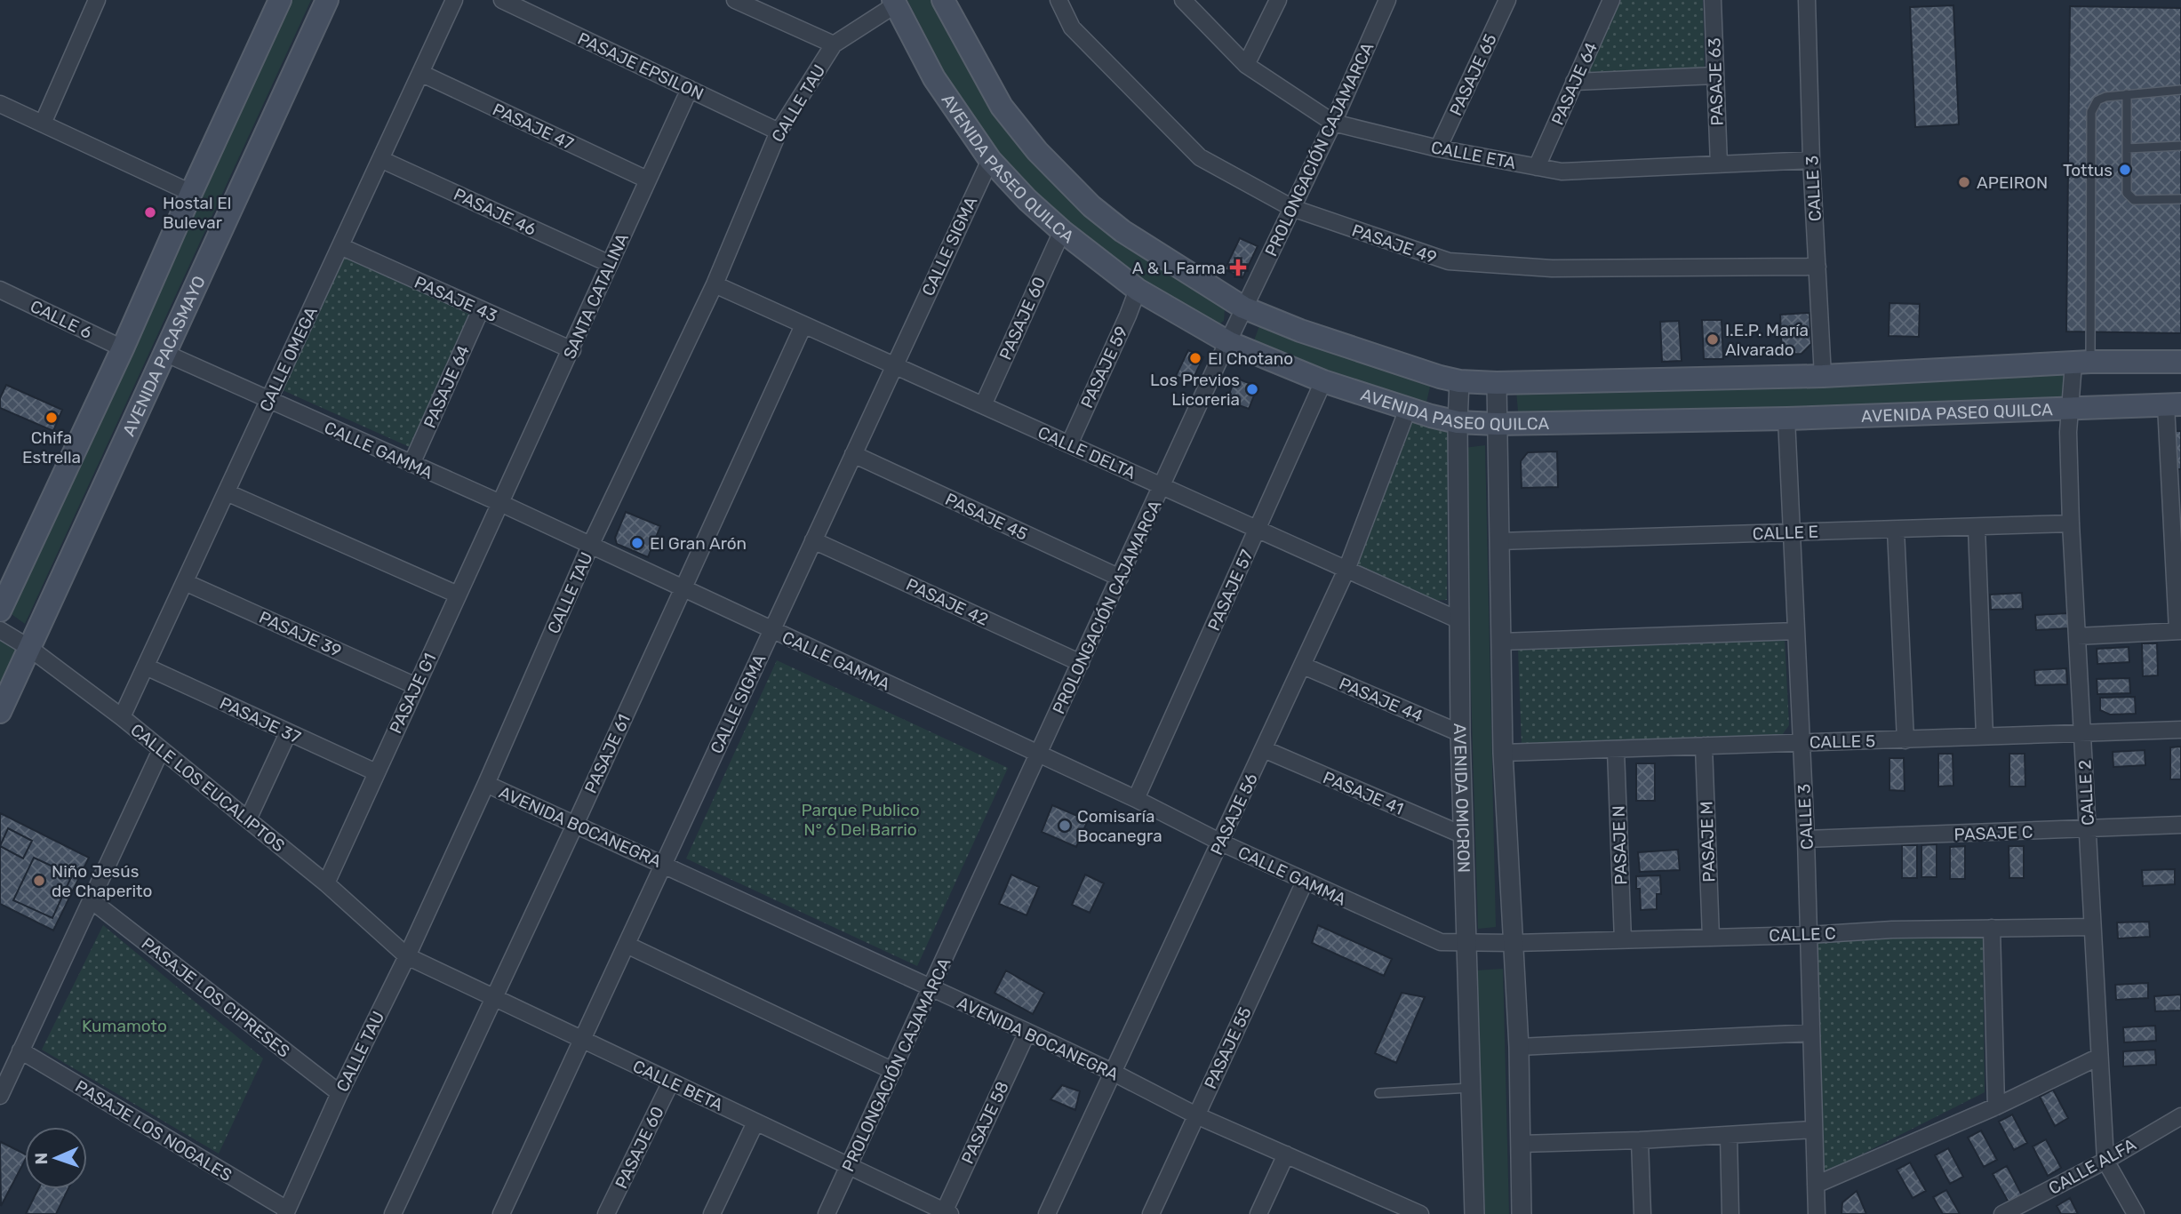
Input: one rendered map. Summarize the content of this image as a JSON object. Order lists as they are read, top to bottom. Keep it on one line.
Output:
{"streets":{"main road":["AVENIDA PASEO QUILCA","AVENIDA PACASMAYO"],"street":["PASAJE EPSILON","PASAJE 65","PASAJE 63","PASAJE 64","CALLE TAU","PASAJE 47","PROLONGACIÓN CAJAMARCA","CALLE ETA","CALLE 3","PASAJE 46","PASAJE 49","CALLE SIGMA","SANTA CATALINA","PASAJE 43","PASAJE 60","CALLE 6","CALLE OMEGA","PASAJE 59","CALLE GAMMA","CALLE DELTA","PASAJE 45","CALLE E","PASAJE 57","PASAJE 42","PASAJE 39","PASAJE G1","PASAJE 44","PASAJE 37","CALLE 5","PASAJE 61","CALLE LOS EUCALIPTOS","PASAJE 41","CALLE 2","AVENIDA OMICRON","PASAJE 56","AVENIDA BOCANEGRA","PASAJE C","PASAJE M","PASAJE N","CALLE C","PASAJE LOS CIPRESES","PASAJE 55","CALLE BETA","PASAJE 58","PASAJE LOS NOGALES","CALLE ALFA"]},"crossings":[["PASAJE EPSILON","CALLE TAU"],["PASAJE EPSILON","SANTA CATALINA"],["PASAJE 65","CALLE ETA"],["PASAJE 63","CALLE ETA"],["PASAJE 64","CALLE ETA"],["PASAJE 64","PASAJE 43"],["PASAJE 64","CALLE GAMMA"],["CALLE TAU","AVENIDA PASEO QUILCA"],["CALLE TAU","CALLE GAMMA"],["CALLE TAU","CALLE DELTA"],["CALLE TAU","CALLE LOS EUCALIPTOS"],["CALLE TAU","AVENIDA BOCANEGRA"],["CALLE TAU","PASAJE LOS CIPRESES"],["CALLE TAU","CALLE BETA"],["CALLE TAU","PASAJE LOS NOGALES"],["PASAJE 47","SANTA CATALINA"],["PASAJE 47","CALLE OMEGA"],["PROLONGACIÓN CAJAMARCA","CALLE ETA"],["PROLONGACIÓN CAJAMARCA","AVENIDA PASEO QUILCA"],["PROLONGACIÓN CAJAMARCA","PASAJE 49"],["PROLONGACIÓN CAJAMARCA","CALLE GAMMA"],["PROLONGACIÓN CAJAMARCA","CALLE DELTA"],["PROLONGACIÓN CAJAMARCA","PASAJE 45"],["PROLONGACIÓN CAJAMARCA","PASAJE 42"],["PROLONGACIÓN CAJAMARCA","AVENIDA BOCANEGRA"],["PROLONGACIÓN CAJAMARCA","CALLE BETA"],["CALLE ETA","CALLE 3"],["AVENIDA PASEO QUILCA","CALLE 3"],["AVENIDA PASEO QUILCA","CALLE SIGMA"],["AVENIDA PASEO QUILCA","PASAJE 60"],["AVENIDA PASEO QUILCA","PASAJE 59"],["AVENIDA PASEO QUILCA","PASAJE 57"],["AVENIDA PASEO QUILCA","CALLE 2"],["AVENIDA PASEO QUILCA","AVENIDA OMICRON"],["AVENIDA PASEO QUILCA","PASAJE 56"],["CALLE 3","PASAJE 49"],["CALLE 3","CALLE E"],["CALLE 3","CALLE 5"],["CALLE 3","PASAJE C"],["CALLE 3","CALLE C"],["PASAJE 46","SANTA CATALINA"],["PASAJE 46","CALLE OMEGA"],["CALLE SIGMA","CALLE GAMMA"],["CALLE SIGMA","CALLE DELTA"],["CALLE SIGMA","PASAJE 45"],["CALLE SIGMA","PASAJE 42"],["CALLE SIGMA","AVENIDA BOCANEGRA"],["CALLE SIGMA","CALLE BETA"],["SANTA CATALINA","PASAJE 43"],["SANTA CATALINA","CALLE GAMMA"],["SANTA CATALINA","PASAJE G1"],["PASAJE 43","CALLE OMEGA"],["PASAJE 60","CALLE DELTA"],["PASAJE 60","CALLE BETA"],["AVENIDA PACASMAYO","CALLE GAMMA"],["AVENIDA PACASMAYO","CALLE LOS EUCALIPTOS"],["CALLE OMEGA","CALLE GAMMA"],["CALLE OMEGA","PASAJE 39"],["CALLE OMEGA","PASAJE 37"],["CALLE OMEGA","CALLE LOS EUCALIPTOS"],["PASAJE 59","CALLE DELTA"],["CALLE GAMMA","PASAJE 57"],["CALLE GAMMA","PASAJE G1"],["CALLE GAMMA","PASAJE 61"],["CALLE GAMMA","AVENIDA OMICRON"],["CALLE GAMMA","PASAJE 56"],["CALLE GAMMA","CALLE C"],["CALLE GAMMA","PASAJE 55"],["CALLE DELTA","PASAJE 57"],["CALLE DELTA","PASAJE 61"],["CALLE DELTA","AVENIDA OMICRON"],["CALLE DELTA","PASAJE 56"],["CALLE E","CALLE 2"],["PASAJE 39","PASAJE G1"],["PASAJE G1","PASAJE 37"],["PASAJE G1","CALLE LOS EUCALIPTOS"],["PASAJE 44","AVENIDA OMICRON"],["PASAJE 44","PASAJE 56"],["CALLE 5","CALLE 2"],["CALLE 5","PASAJE M"],["CALLE 5","PASAJE N"],["PASAJE 61","AVENIDA BOCANEGRA"],["PASAJE 61","CALLE BETA"],["CALLE LOS EUCALIPTOS","CALLE BETA"],["PASAJE 41","AVENIDA OMICRON"],["PASAJE 41","PASAJE 56"],["CALLE 2","PASAJE C"],["CALLE 2","CALLE C"],["CALLE 2","CALLE ALFA"],["PASAJE 56","AVENIDA BOCANEGRA"],["AVENIDA BOCANEGRA","PASAJE 55"],["AVENIDA BOCANEGRA","PASAJE 58"],["PASAJE M","CALLE C"],["PASAJE N","CALLE C"],["CALLE BETA","PASAJE 58"]],"parks":["Parque Publico N° 6 Del Barrio","Kumamoto"],"places":{"other":["Tottus","APEIRON","Hostal El Bulevar","I.E.P. María Alvarado","El Chotano","Los Previos Licoreria","Chifa Estrella","El Gran Arón","Comisaría Bocanegra","Niño Jesús de Chaperito"],"health":["A & L Farma"]},"north":"left"}
